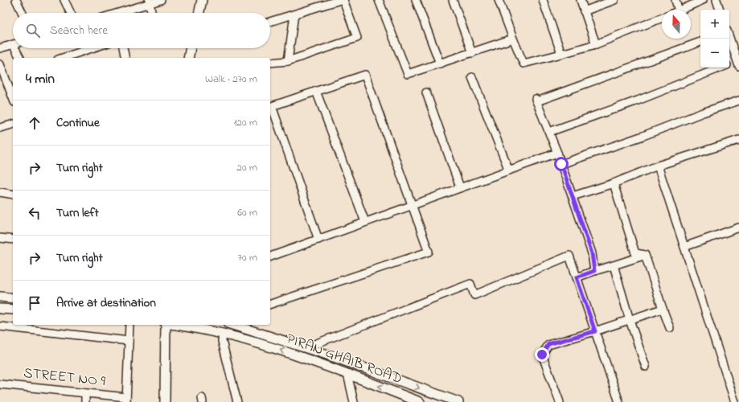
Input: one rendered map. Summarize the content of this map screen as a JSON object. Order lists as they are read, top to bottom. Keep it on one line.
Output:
{"streets":{"main road":["PIRAN GHAIB ROAD"],"street":["STREET NO 9"]},"north":"top","page":{"map_buttons":["+","−"],"search":"Search here","heading":["4 min","Walk · 270 m"],"list":[["Continue","120 m"],["Turn right","20 m"],["Turn left","60 m"],["Turn right","70 m"],"Arrive at destination"]}}
